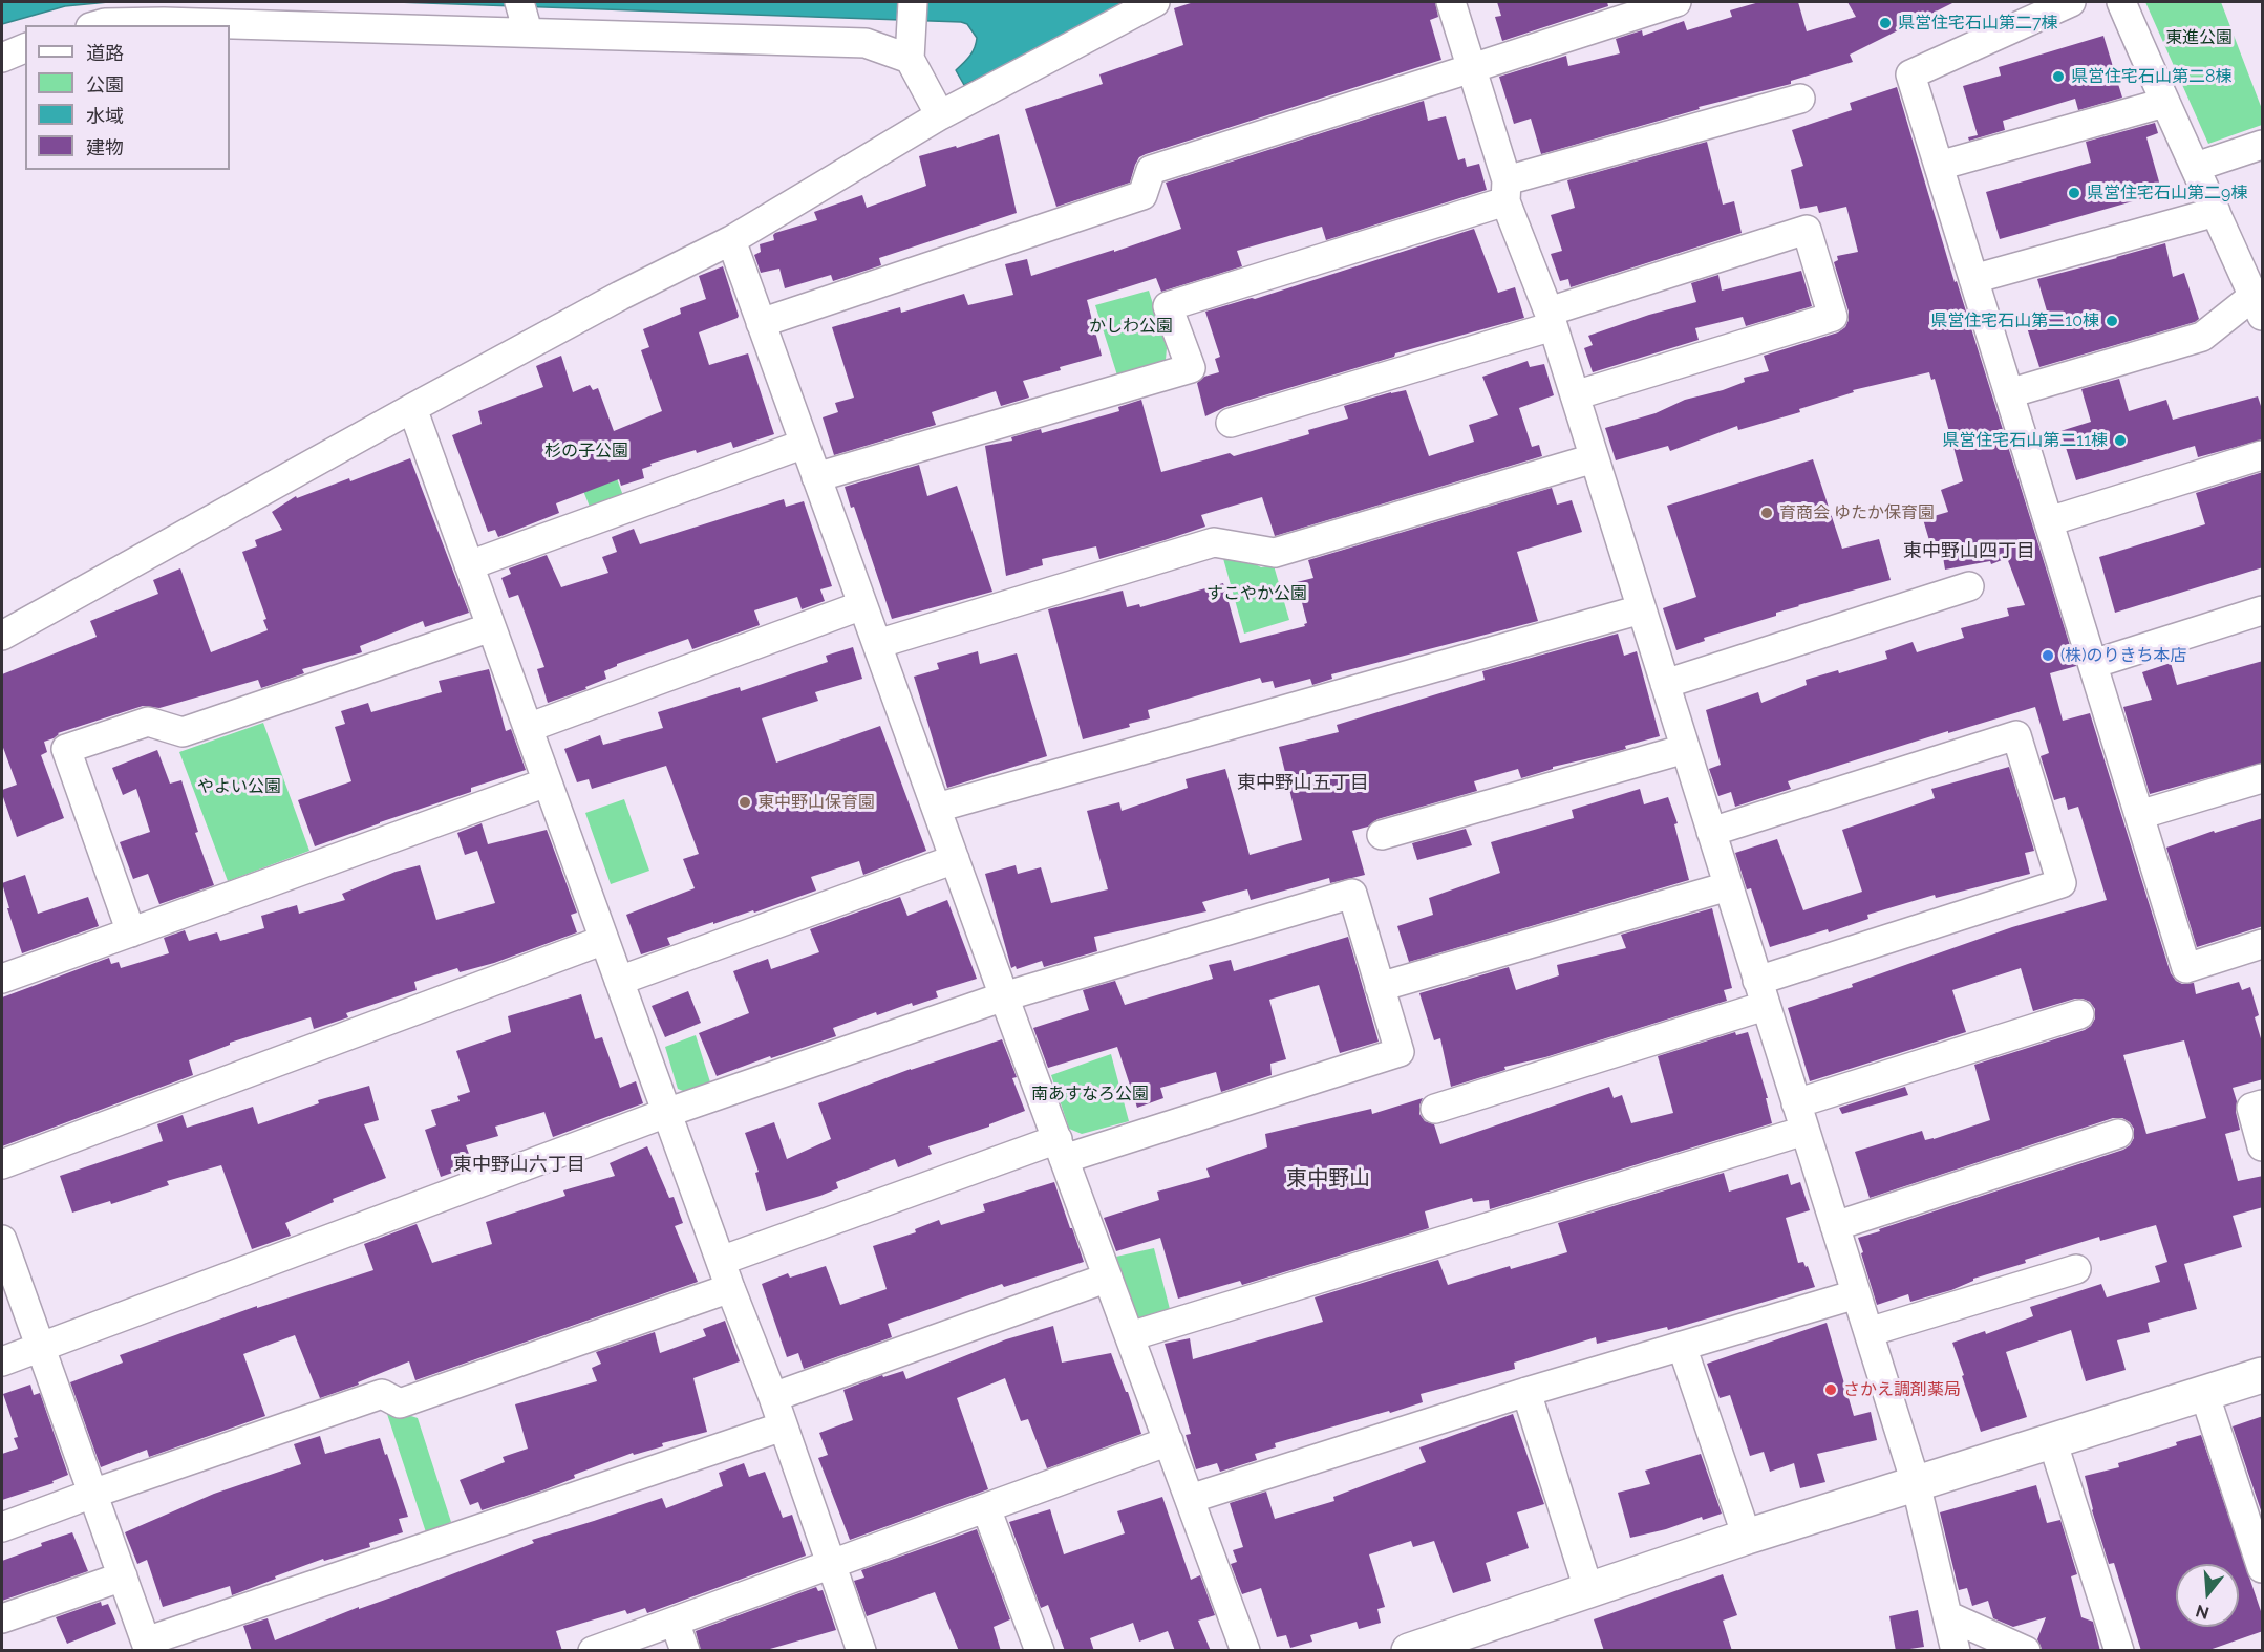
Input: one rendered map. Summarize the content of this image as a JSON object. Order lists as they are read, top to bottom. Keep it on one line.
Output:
{"districts":["東中野山四丁目","東中野山五丁目","東中野山六丁目","東中野山"],"parks":["東進公園","かしわ公園","杉の子公園","すこやか公園","やよい公園","南あすなろ公園"],"places":["県営住宅石山第二7棟","県営住宅石山第二8棟","県営住宅石山第二9棟","県営住宅石山第二10棟","県営住宅石山第二11棟","育商会 ゆたか保育園","(株)のりきち本店","東中野山保育園","さかえ調剤薬局"],"legend":["道路","公園","水域","建物"],"north":"bottom"}
